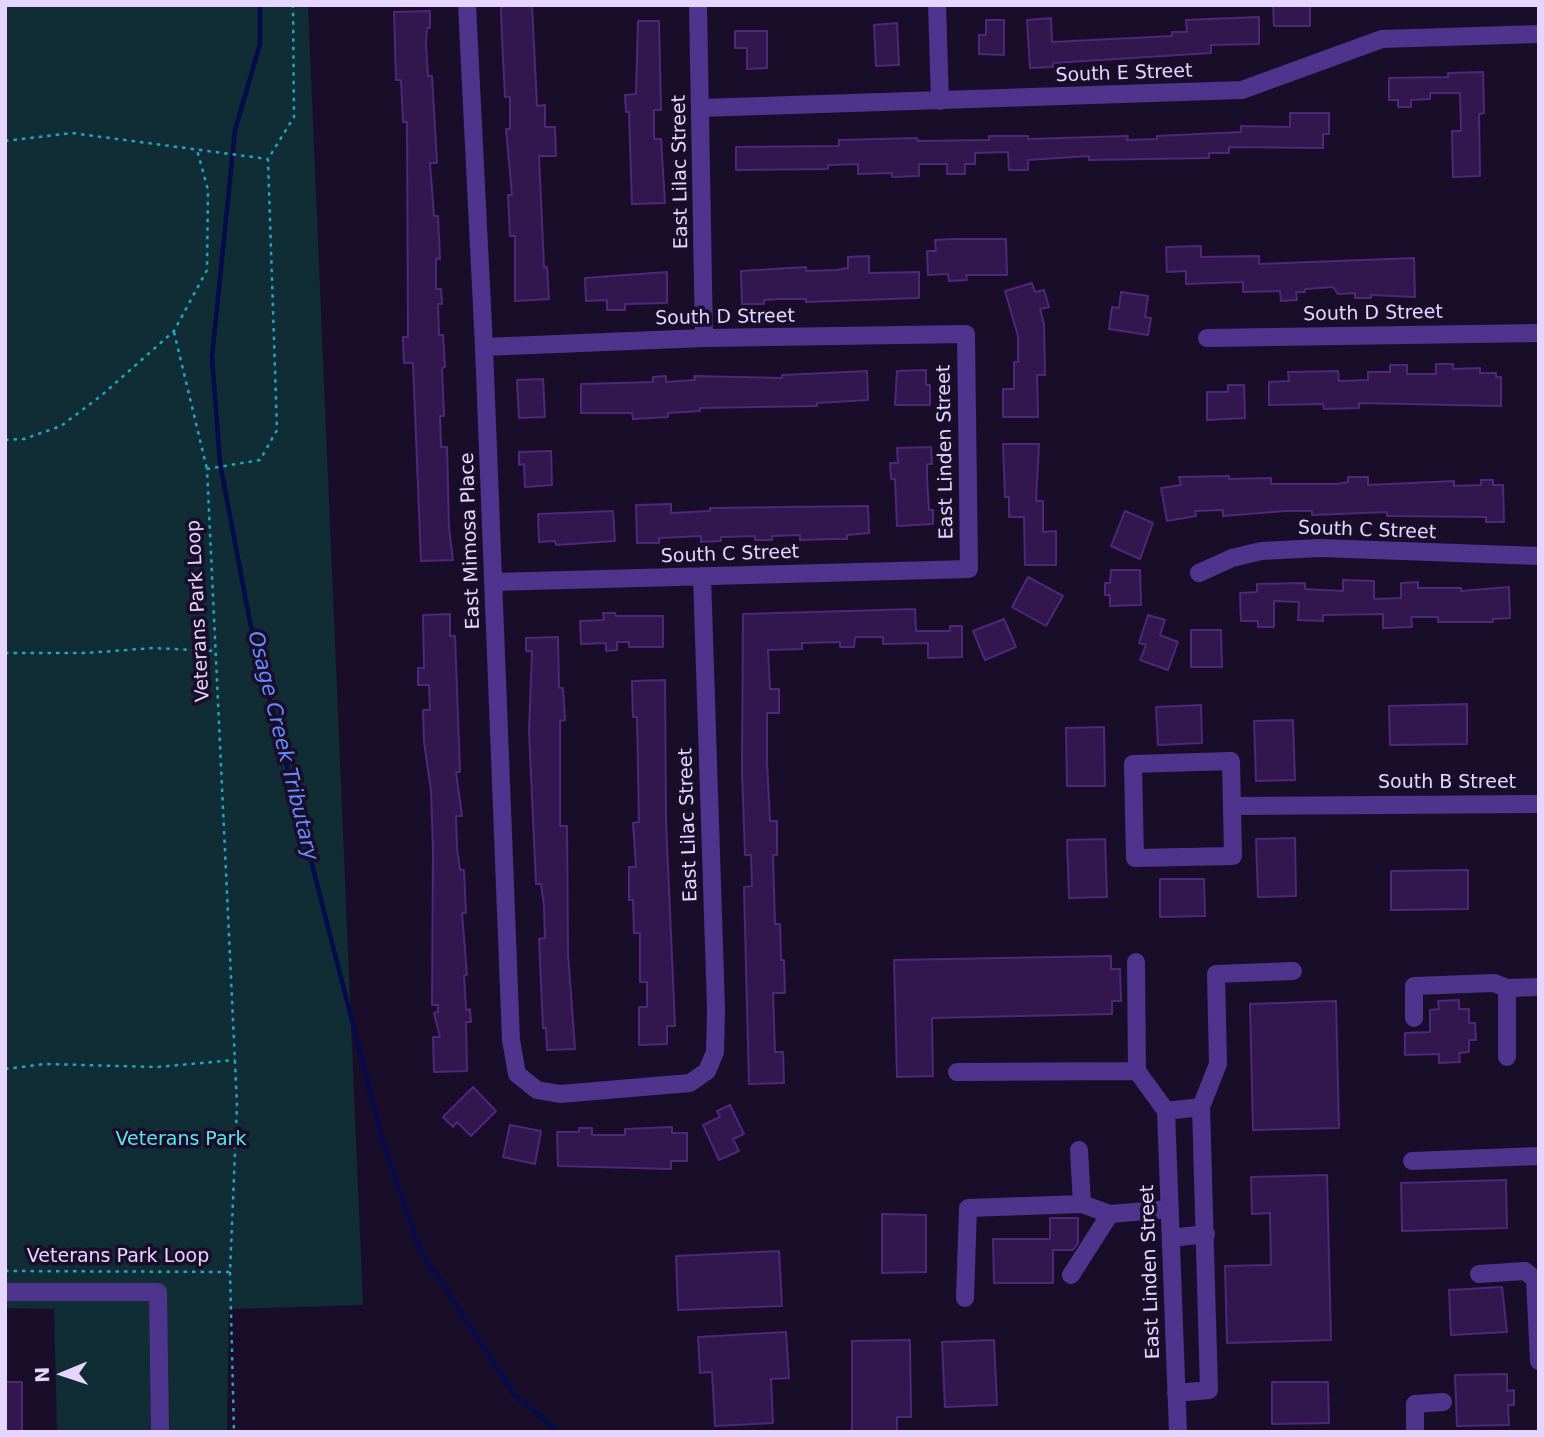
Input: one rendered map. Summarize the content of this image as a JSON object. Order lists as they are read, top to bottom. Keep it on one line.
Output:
{"streets":{"street":["South E Street","East Lilac Street","South D Street","East Linden Street","South C Street","East Mimosa Place","South B Street"],"path":["Veterans Park Loop"]},"crossings":[["South E Street","East Lilac Street"],["East Lilac Street","South D Street"],["East Lilac Street","South C Street"],["East Lilac Street","East Mimosa Place"],["South D Street","East Linden Street"],["South D Street","East Mimosa Place"],["East Linden Street","South C Street"],["South C Street","East Mimosa Place"]],"water":["Osage Creek Tributary"],"parks":["Veterans Park"],"north":"left"}
